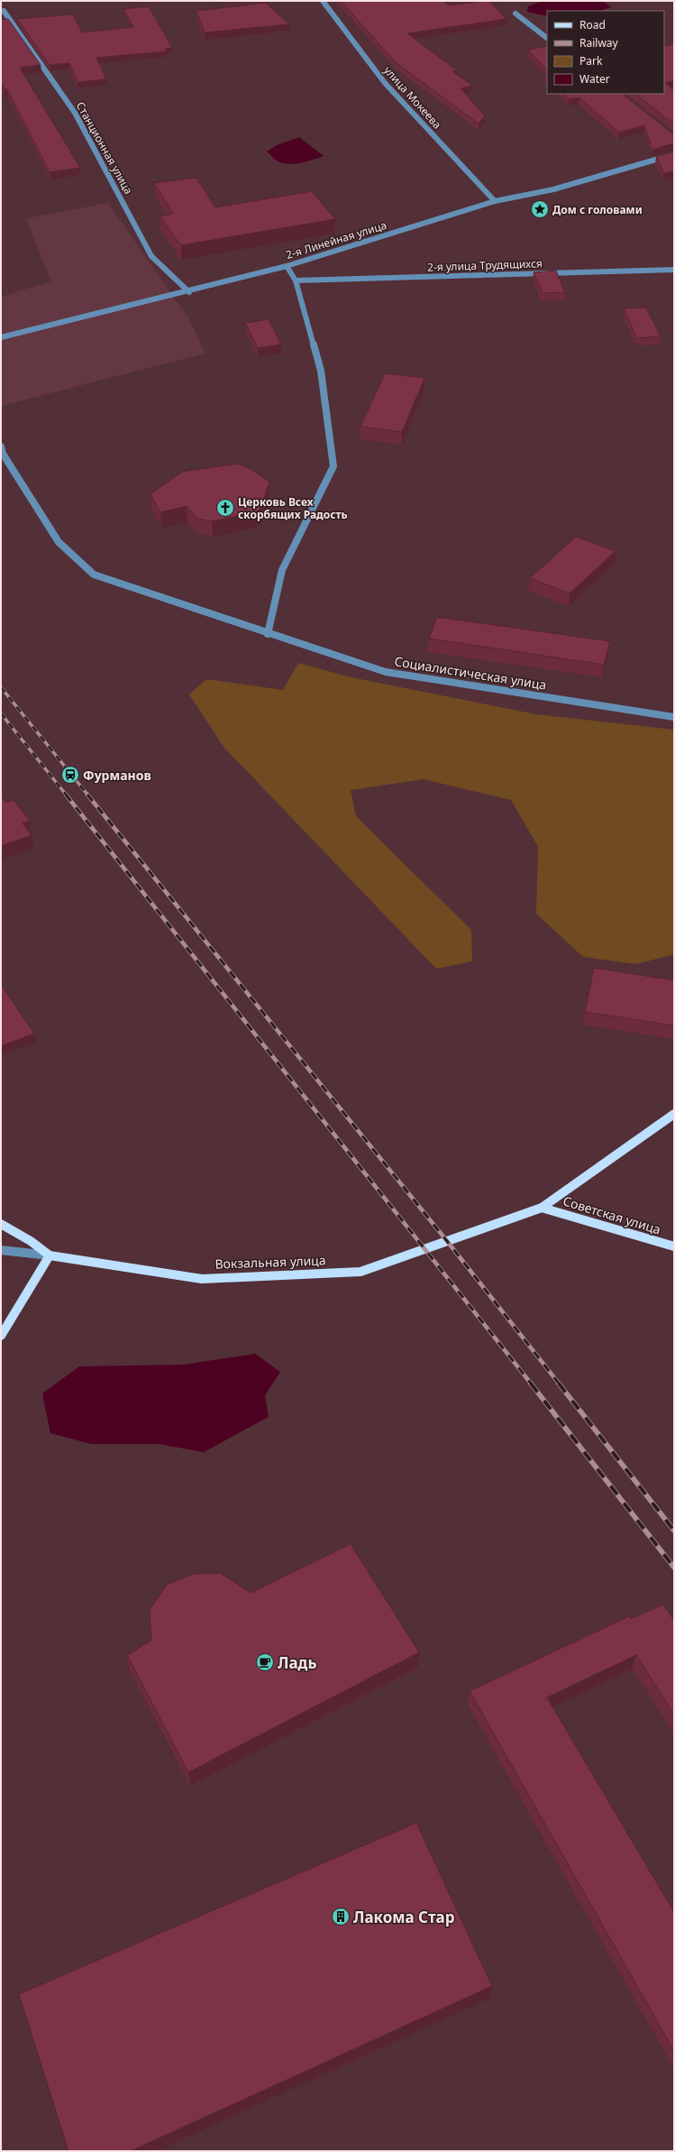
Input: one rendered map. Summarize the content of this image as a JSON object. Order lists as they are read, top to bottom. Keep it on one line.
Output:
{"streets":{"main road":["Советская улица","Вокзальная улица"],"street":["улица Мокеева","Станционная улица","2-я Линейная улица","2-я улица Трудящихся","Социалистическая улица"]},"crossings":[["улица Мокеева","2-я Линейная улица"],["Станционная улица","2-я Линейная улица"],["Советская улица","Вокзальная улица"]],"places":{"place":["Дом с головами"],"church":["Церковь Всех скорбящих Радость"],"station":["Фурманов"],"cafe":["Ладь"],"building":["Лакома Стар"]},"legend":["Road","Railway","Park","Water"]}
